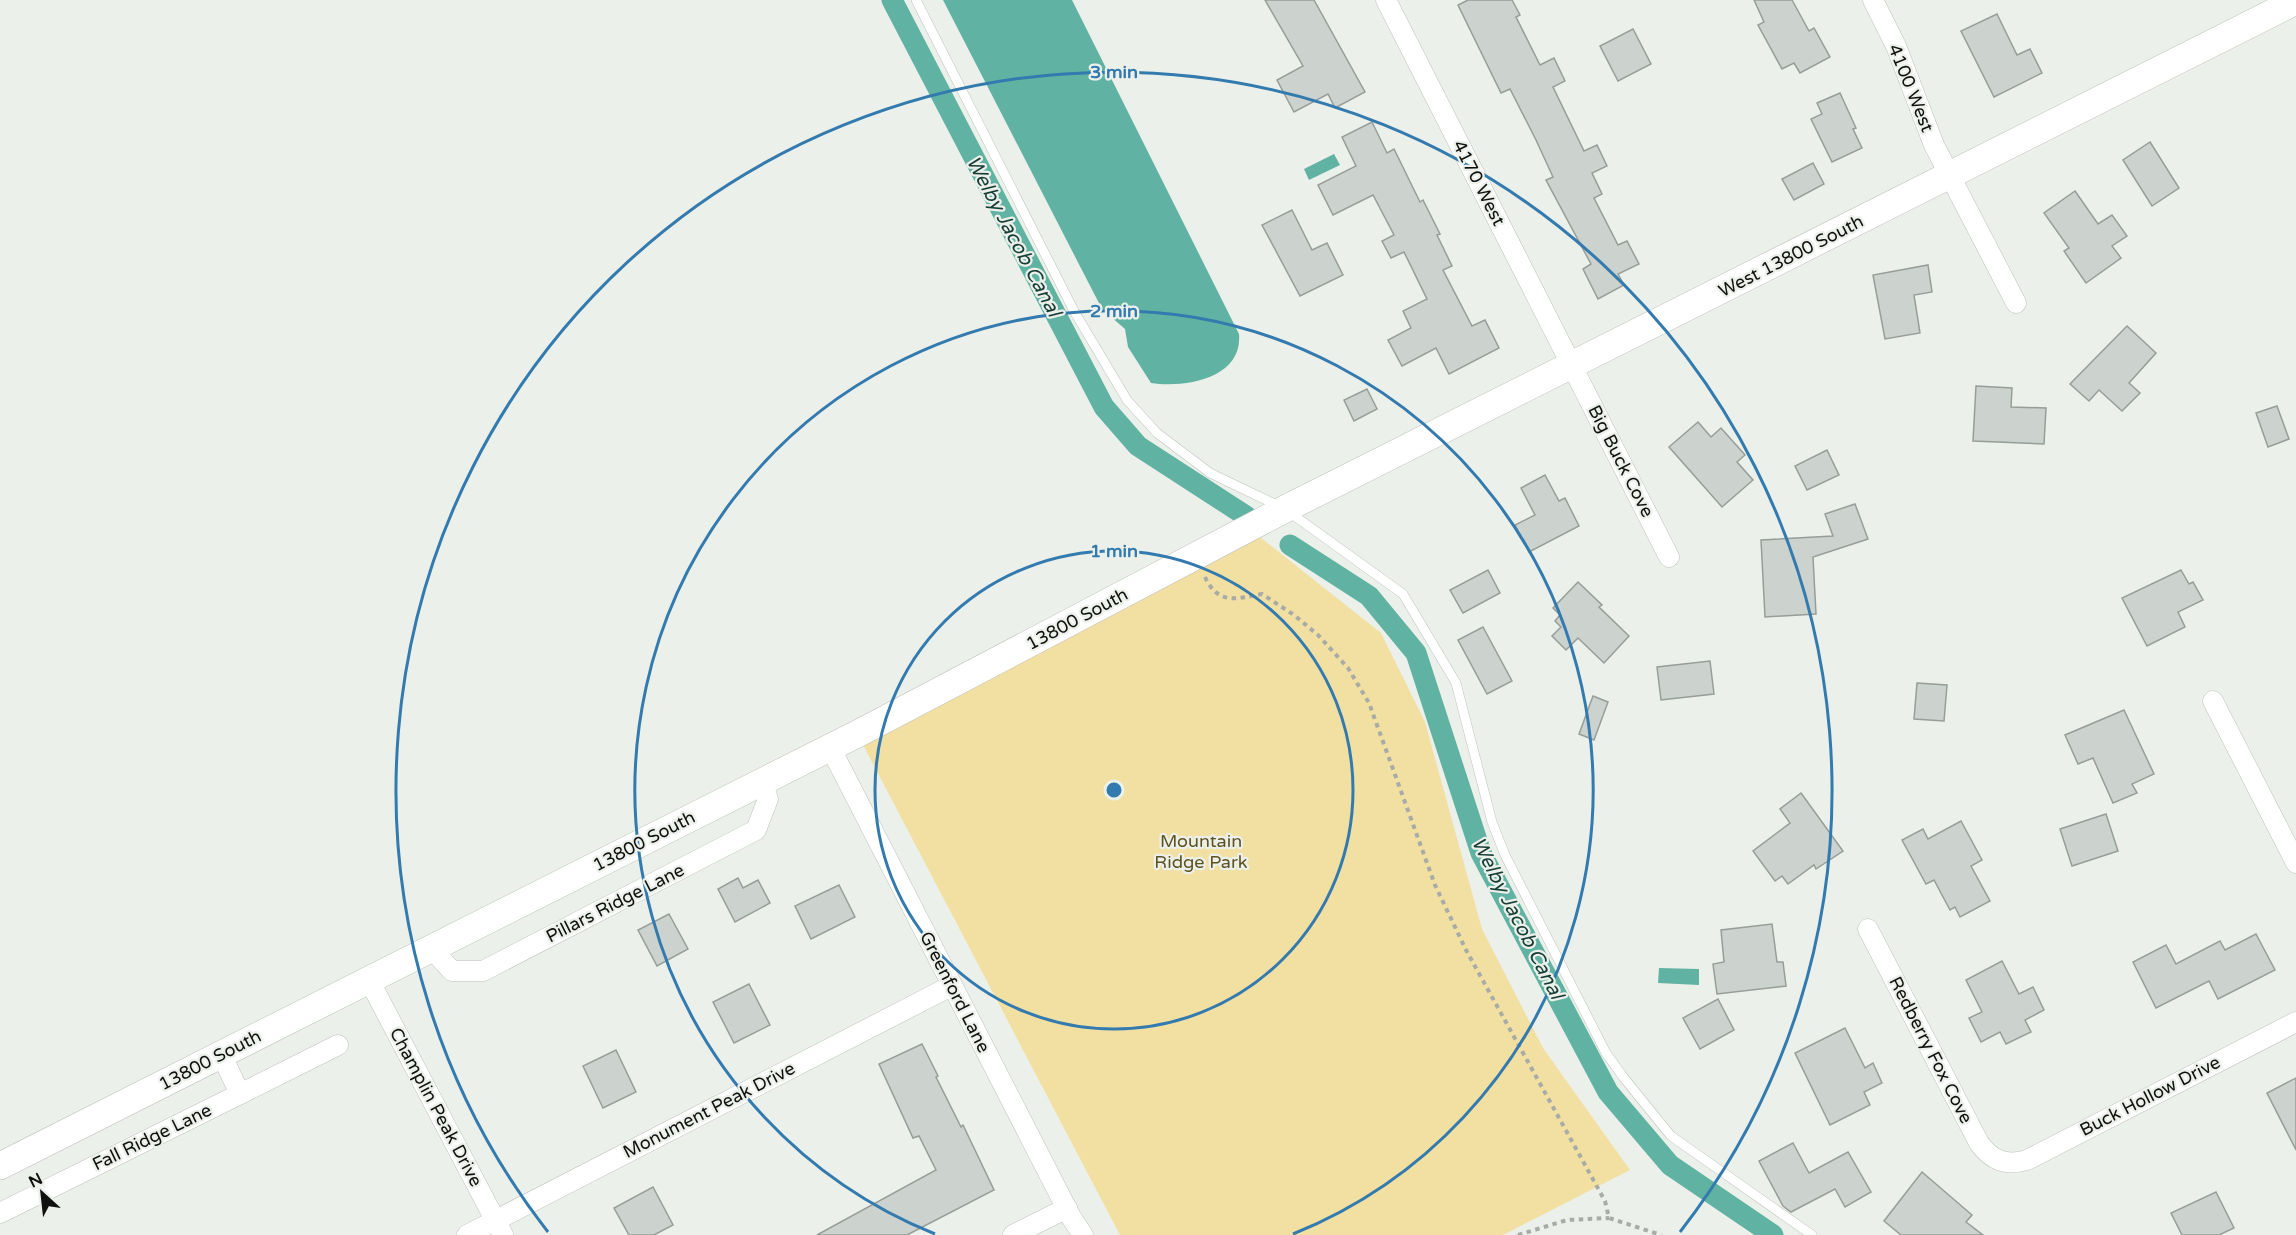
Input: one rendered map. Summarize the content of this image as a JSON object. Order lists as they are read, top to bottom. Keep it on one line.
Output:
{"streets":{"street":["4100 West","4170 West","West 13800 South","Big Buck Cove","13800 South","Pillars Ridge Lane","Greenford Lane","Redberry Fox Cove","Buck Hollow Drive","Champlin Peak Drive","Monument Peak Drive","Fall Ridge Lane"]},"crossings":[["4100 West","West 13800 South"],["4170 West","West 13800 South"],["4170 West","Big Buck Cove"],["West 13800 South","Big Buck Cove"],["West 13800 South","13800 South"],["13800 South","Pillars Ridge Lane"],["13800 South","Greenford Lane"],["13800 South","Champlin Peak Drive"],["Greenford Lane","Monument Peak Drive"],["Redberry Fox Cove","Buck Hollow Drive"],["Champlin Peak Drive","Monument Peak Drive"]],"water":["Welby Jacob Canal"],"parks":["Mountain Ridge Park"],"north":"top left","rings":["3 min","2 min","1 min"]}
